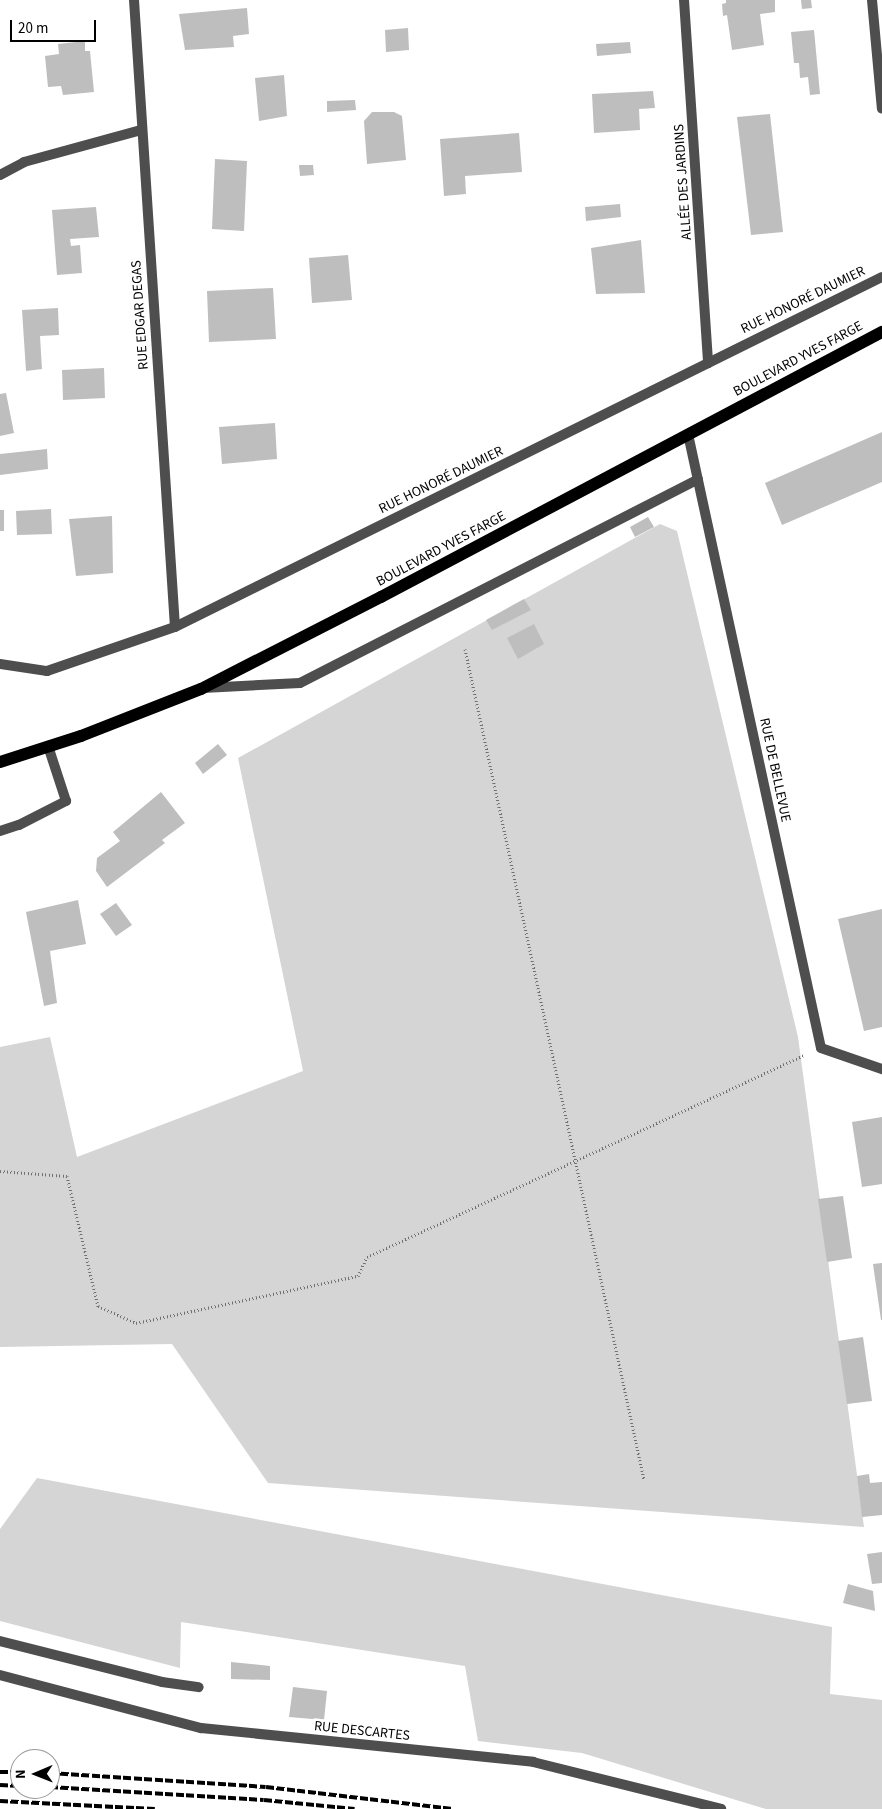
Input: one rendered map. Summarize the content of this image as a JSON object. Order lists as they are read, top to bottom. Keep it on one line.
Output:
{"streets":{"main road":["BOULEVARD YVES FARGE"],"street":["ALLÉE DES JARDINS","RUE HONORÉ DAUMIER","RUE EDGAR DEGAS","RUE DE BELLEVUE","RUE DESCARTES"]},"crossings":[["ALLÉE DES JARDINS","RUE HONORÉ DAUMIER"],["RUE HONORÉ DAUMIER","RUE EDGAR DEGAS"],["BOULEVARD YVES FARGE","RUE DE BELLEVUE"]],"scale_bar":"20 m","north":"left"}
